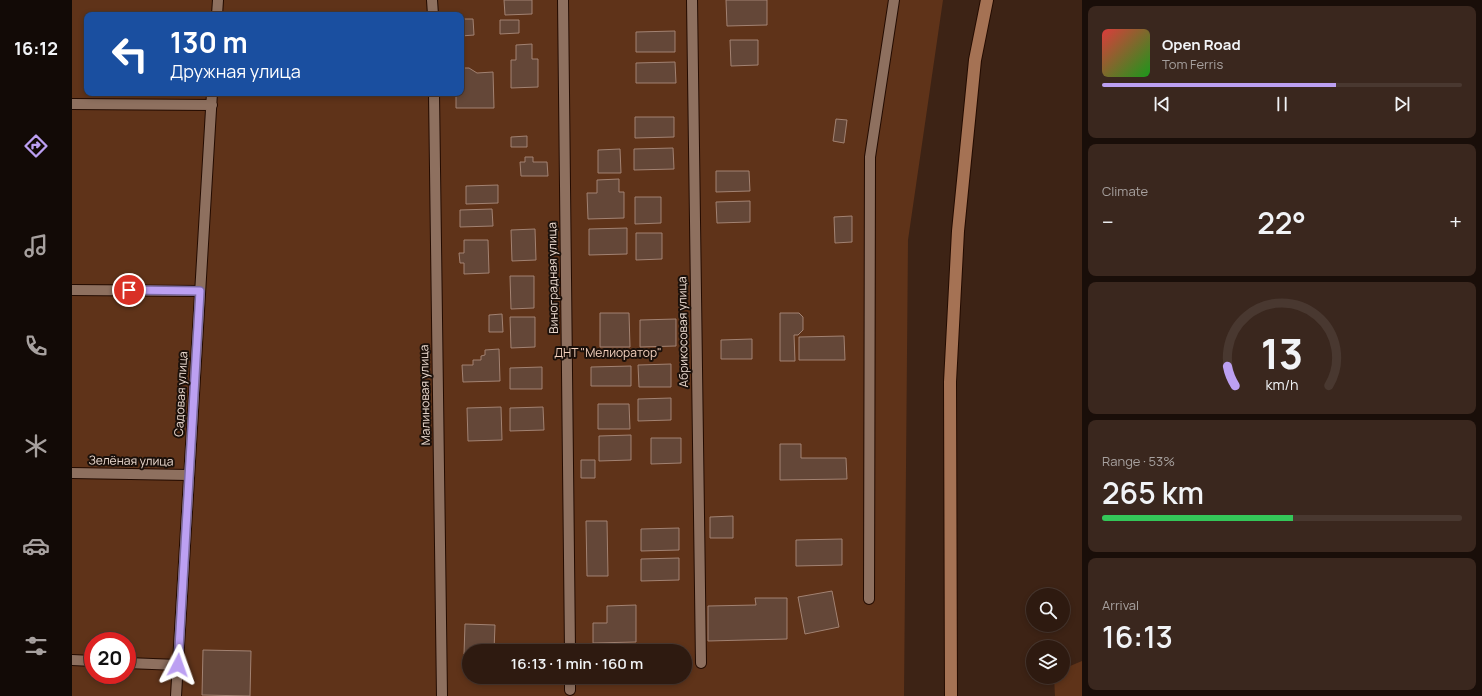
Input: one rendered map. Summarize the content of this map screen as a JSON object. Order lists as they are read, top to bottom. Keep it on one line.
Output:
{"streets":{"lane":["Виноградная улица","Абрикосовая улица","Садовая улица","Малиновая улица","Зелёная улица"]},"crossings":[["Садовая улица","Зелёная улица"]],"parks":["ДНТ \"Мелиоратор\""],"page":{"tabs":"16:12","turn":["130 m","Дружная улица"],"song":["Open Road","Tom Ferris"],"tile":["Climate",["Range · 53%","265 km"],["Arrival","16:13"]],"heat":["−","22°","+"],"limit":"20","trip":"16:13 · 1 min · 160 m","gauge":["13","km/h"]}}
